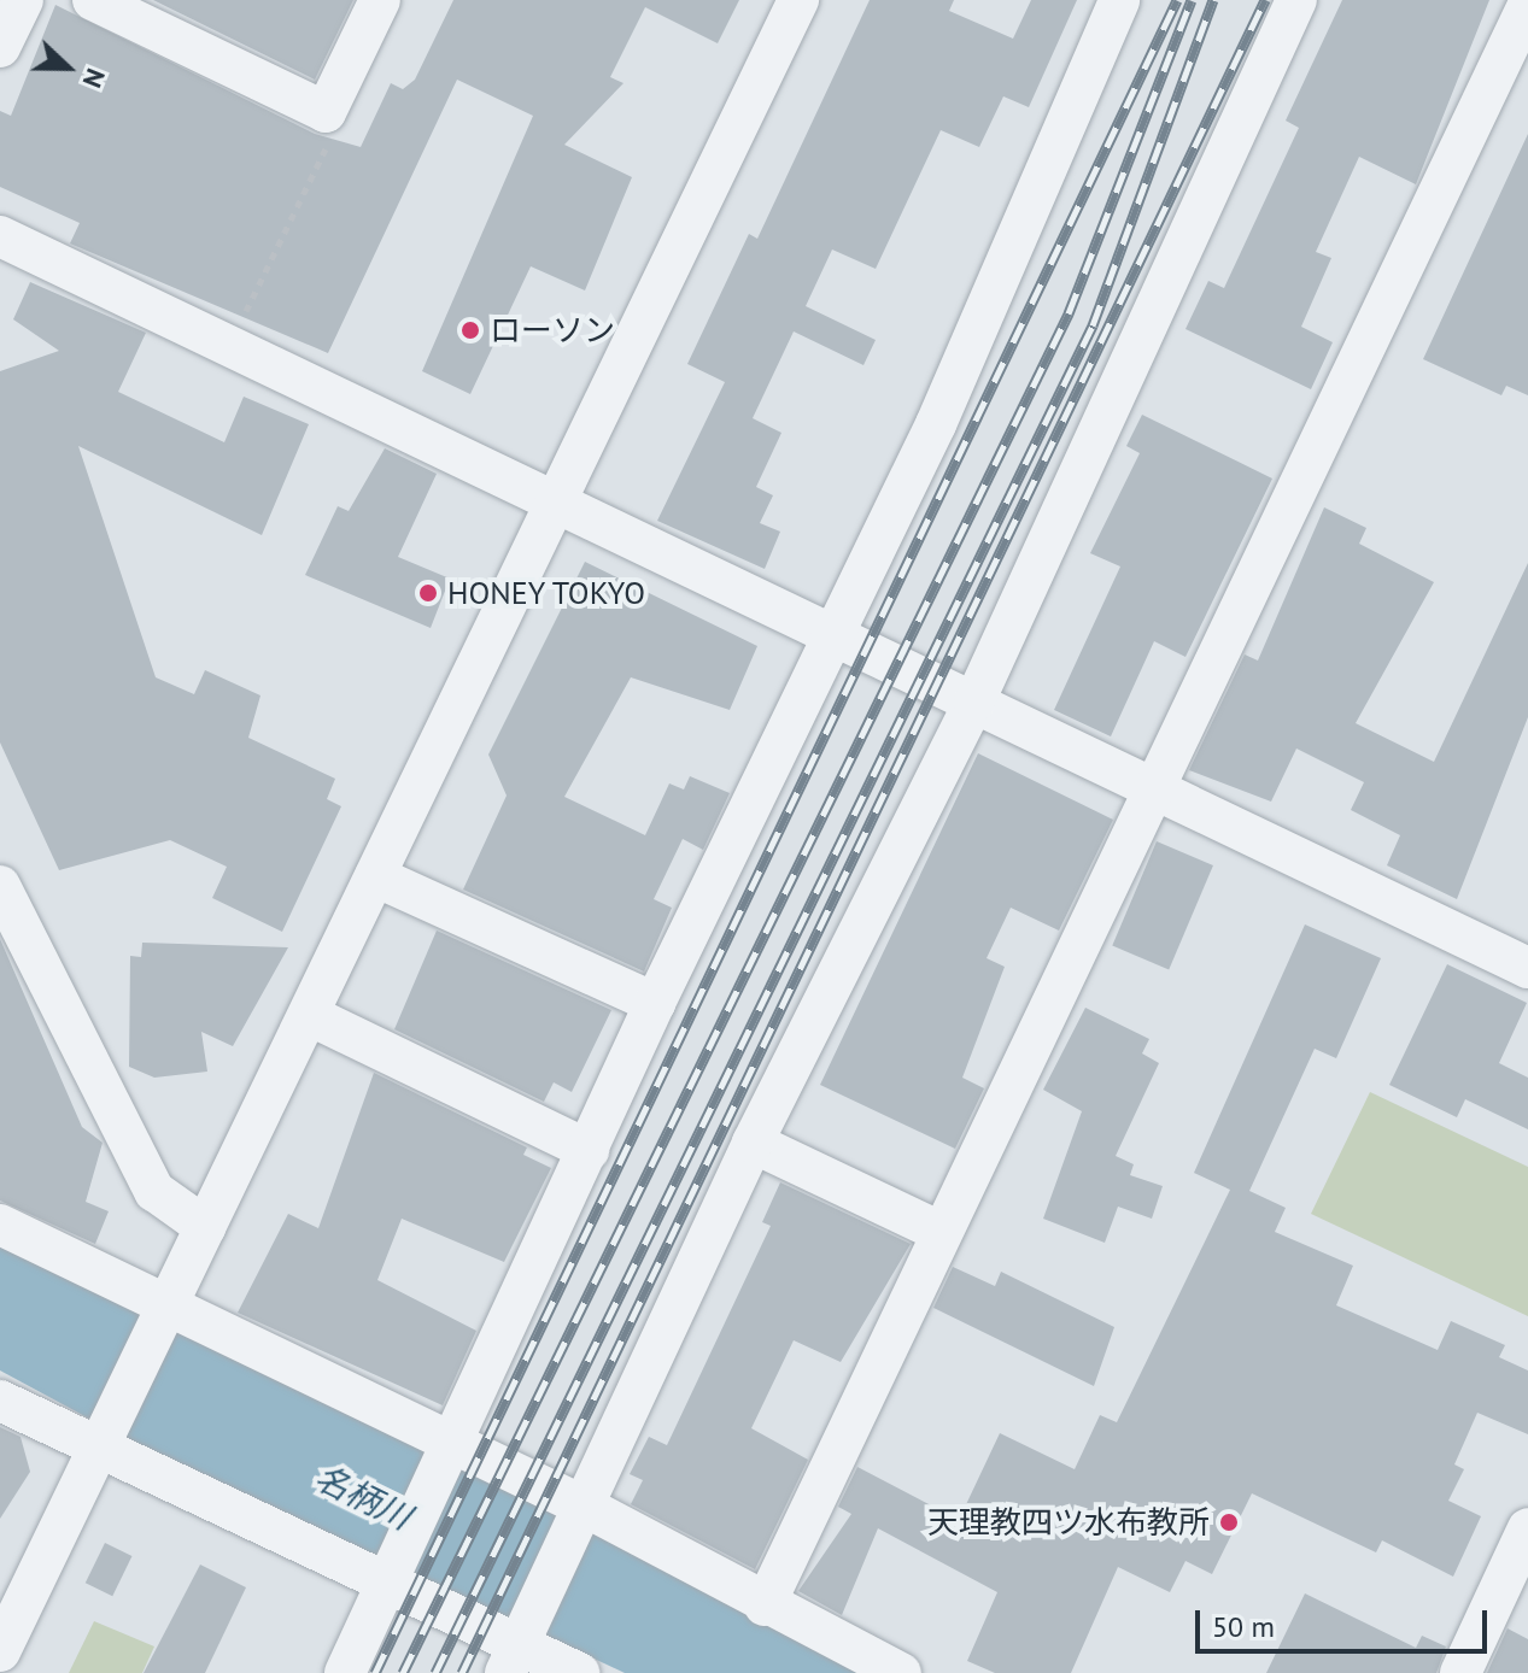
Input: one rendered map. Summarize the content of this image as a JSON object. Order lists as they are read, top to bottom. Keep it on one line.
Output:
{"water":["名柄川"],"places":["ローソン","HONEY TOKYO","天理教四ツ水布教所"],"scale_bar":"50 m","north":"right"}
